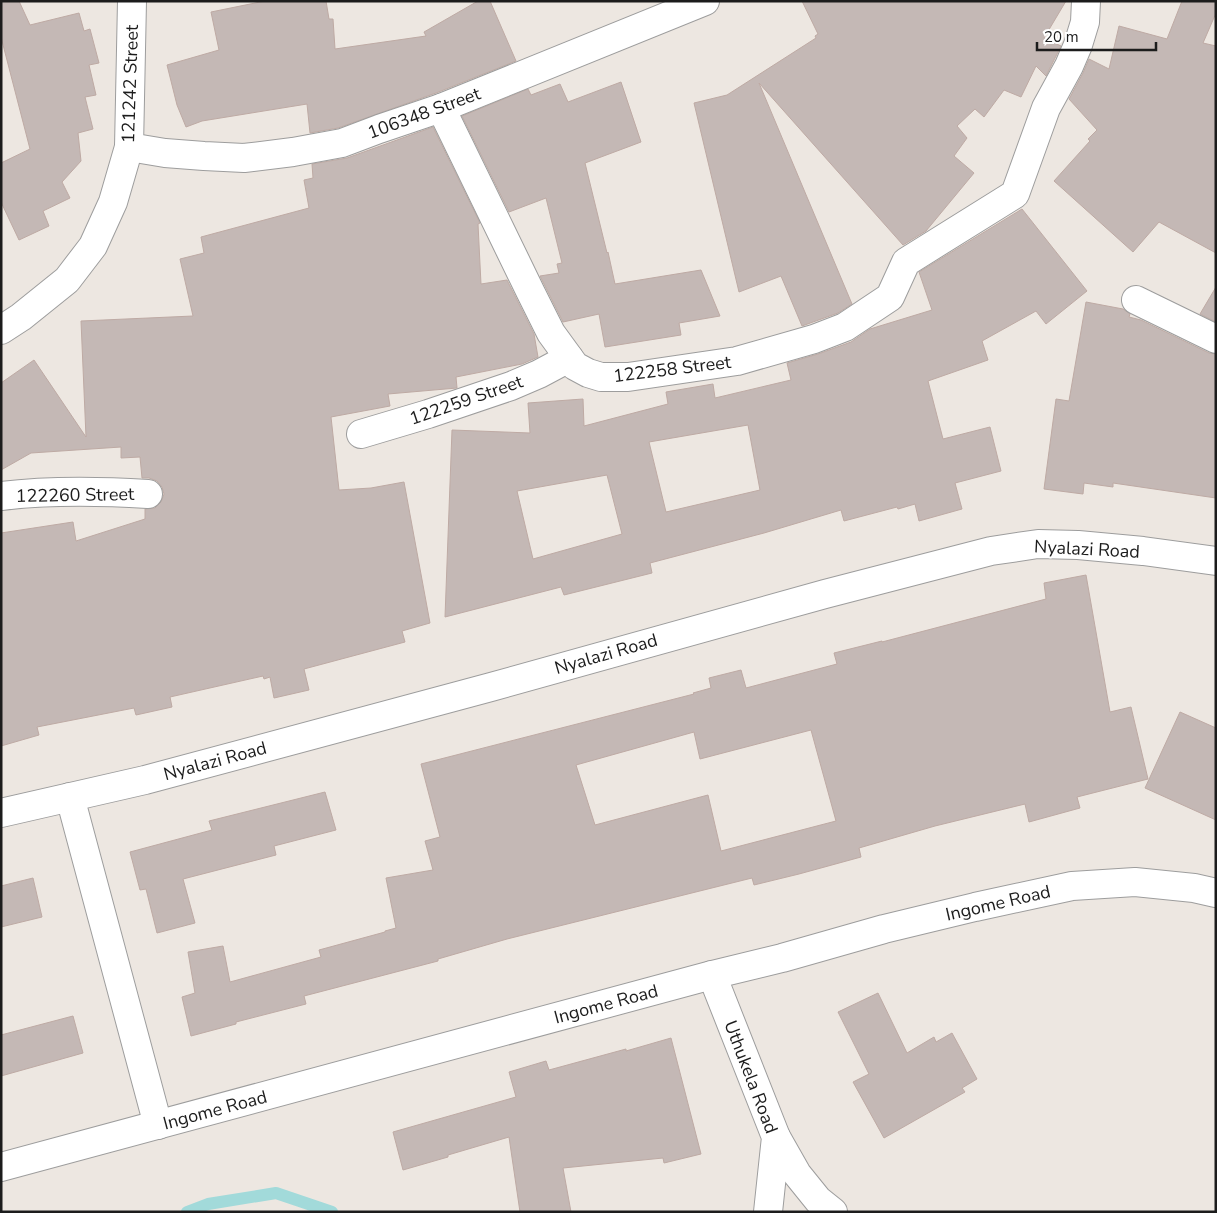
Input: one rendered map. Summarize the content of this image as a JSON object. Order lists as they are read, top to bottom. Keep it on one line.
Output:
{"streets":{"street":["121242 Street","106348 Street","122258 Street","122259 Street","122260 Street","Nyalazi Road","Ingome Road","Uthukela Road"]},"crossings":[["121242 Street","106348 Street"],["106348 Street","122258 Street"],["122258 Street","122259 Street"],["Ingome Road","Uthukela Road"]],"scale_bar":"20 m"}
